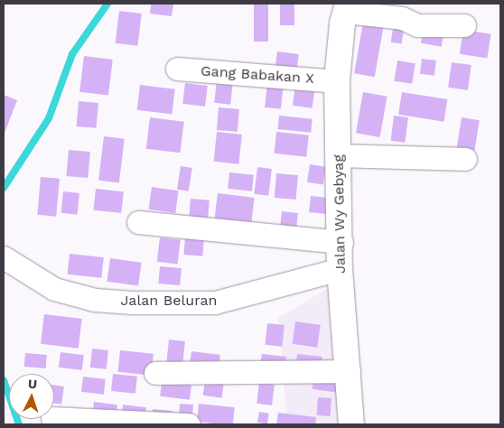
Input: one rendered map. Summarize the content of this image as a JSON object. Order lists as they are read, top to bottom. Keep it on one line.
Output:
{"streets":{"street":["Gang Babakan X","Jalan Wy Gebyag","Jalan Beluran"]},"crossings":[["Gang Babakan X","Jalan Wy Gebyag"],["Jalan Wy Gebyag","Jalan Beluran"]],"north":"top"}
